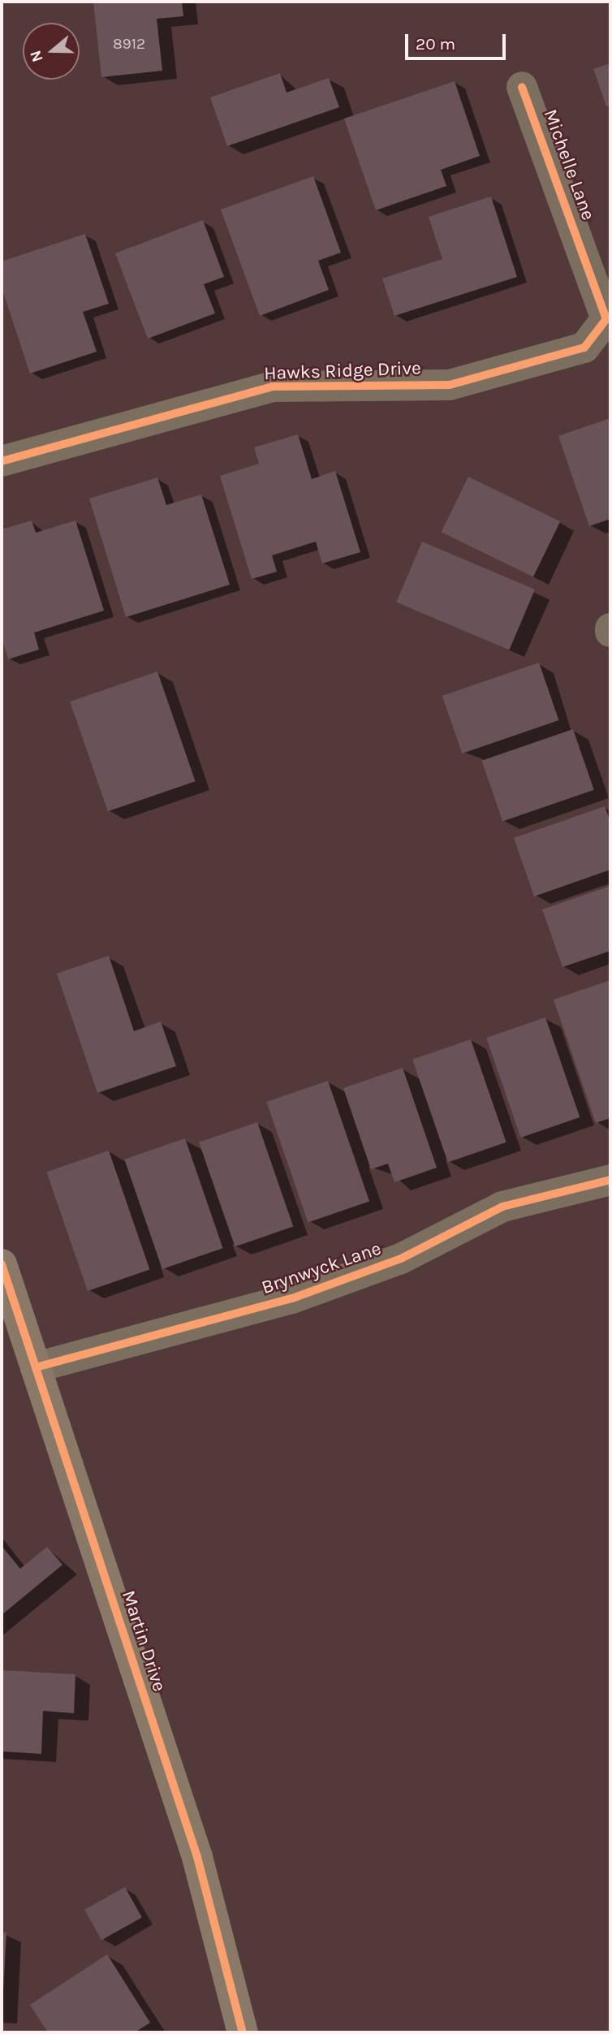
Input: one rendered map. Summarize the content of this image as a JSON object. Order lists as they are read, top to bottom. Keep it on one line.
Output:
{"streets":{"street":["Michelle Lane","Hawks Ridge Drive","Brynwyck Lane","Martin Drive"]},"crossings":[["Michelle Lane","Hawks Ridge Drive"],["Brynwyck Lane","Martin Drive"]],"house_numbers":["8912"],"scale_bar":"20 m","north":"left"}
